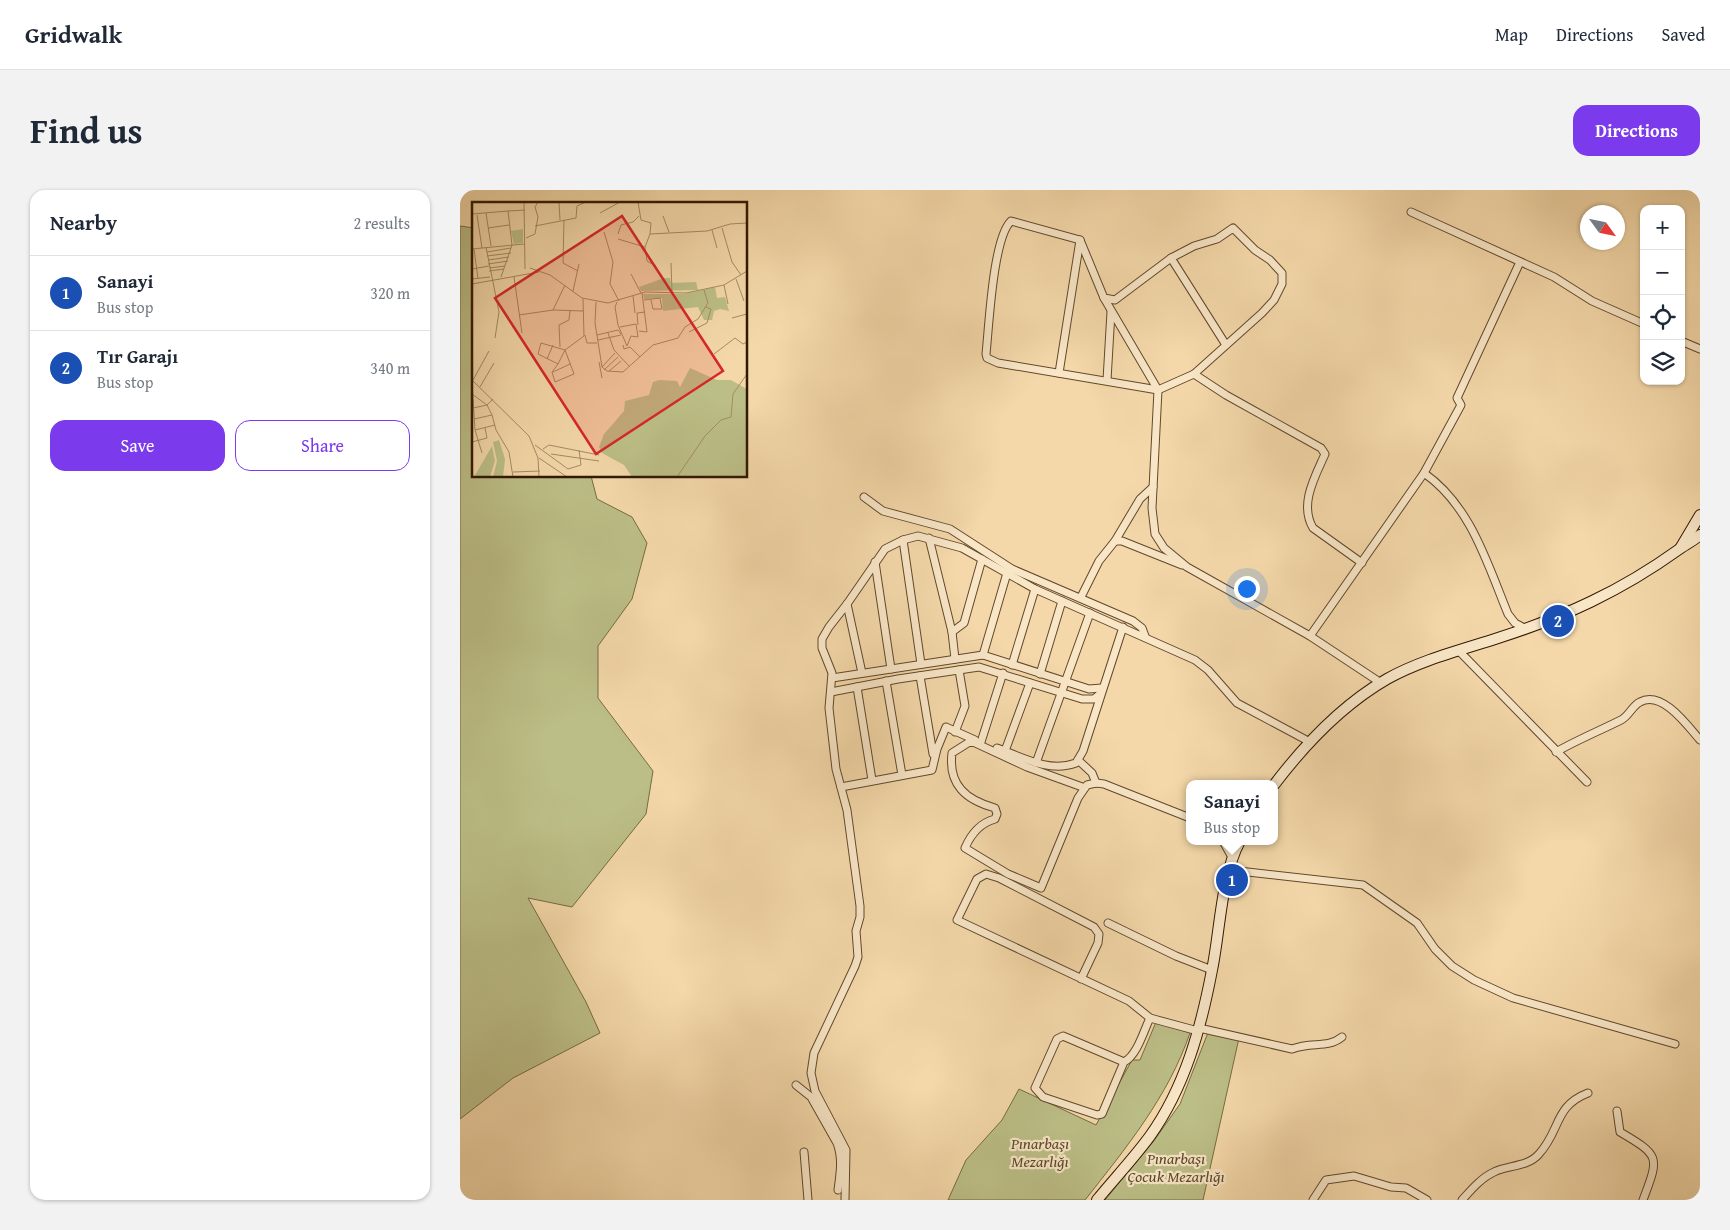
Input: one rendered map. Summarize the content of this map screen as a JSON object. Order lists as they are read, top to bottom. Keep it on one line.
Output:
{"parks":["Pınarbaşı Mezarlığı","Pınarbaşı Çocuk Mezarlığı"],"north":"bottom right","page":{"header":"Gridwalk","nav":["Map","Directions","Saved"],"title":"Find us","buttons":["Directions",["Save","Share"]],"heading":["Nearby","2 results"],"map_buttons":["+","−"],"list":[{"mark":"1","name":"Sanayi","note":"Bus stop","value":"320 m"},{"mark":"2","name":"Tır Garajı","note":"Bus stop","value":"340 m"}],"pins":["2","1"],"popup":["Sanayi","Bus stop"]}}
